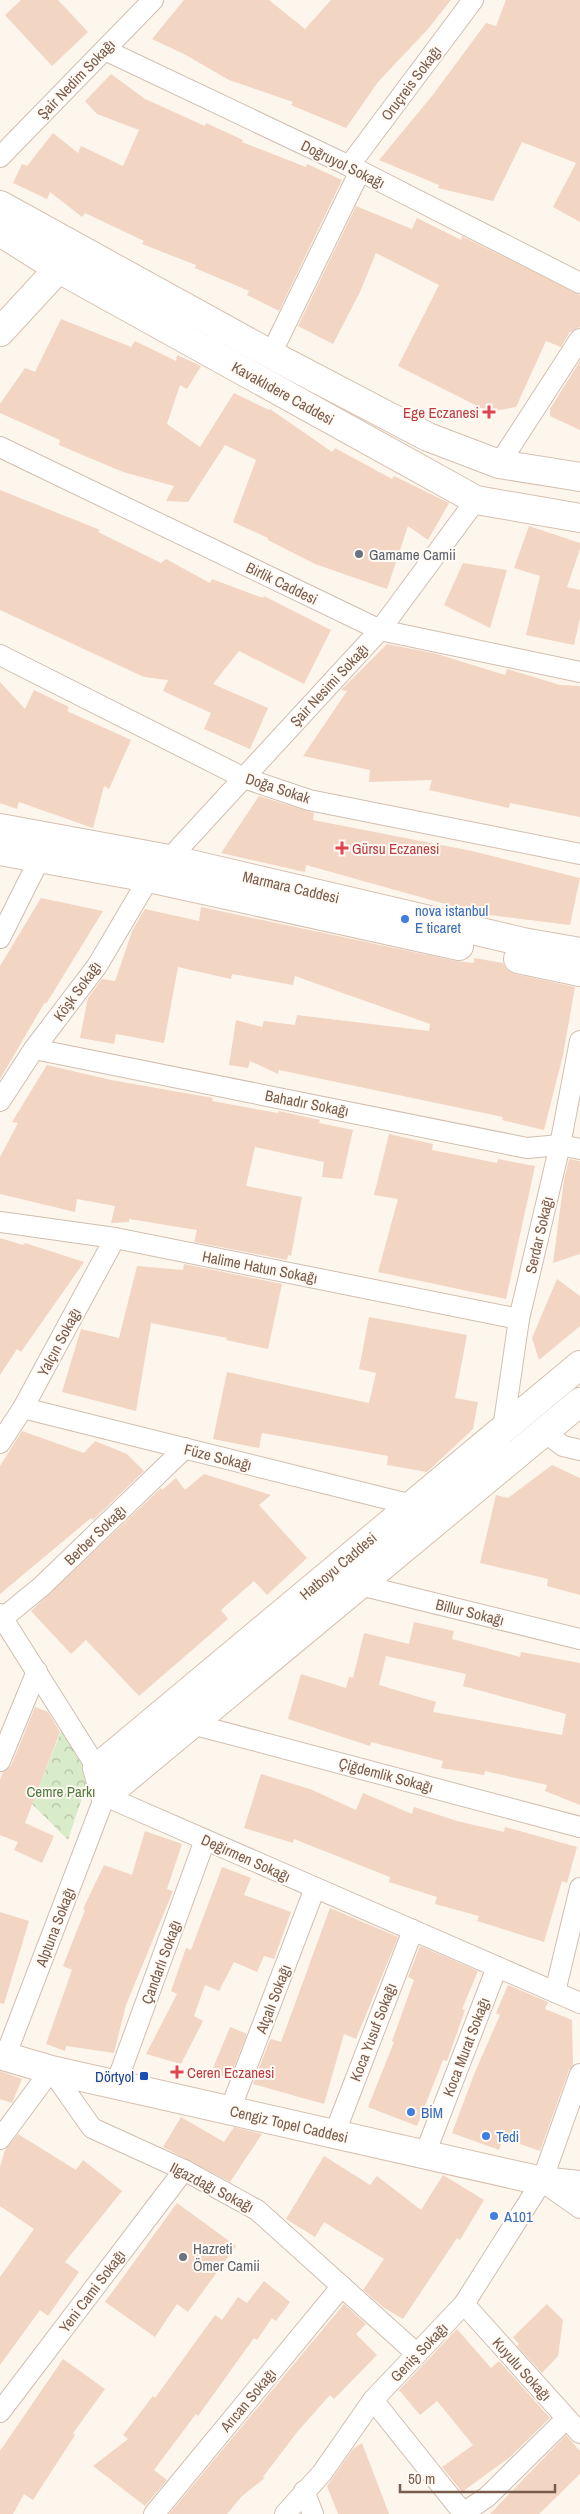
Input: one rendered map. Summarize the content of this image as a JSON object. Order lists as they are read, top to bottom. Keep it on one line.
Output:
{"streets":{"street":["Şair Nedim Sokağı","Oruçreis Sokağı","Doğruyol Sokağı","Kavaklıdere Caddesi","Birlik Caddesi","Şair Nesimi Sokağı","Doğa Sokak","Marmara Caddesi","Köşk Sokağı","Bahadır Sokağı","Serdar Sokağı","Halime Hatun Sokağı","Yalçın Sokağı","Füze Sokağı","Berber Sokağı","Hatboyu Caddesi","Billur Sokağı","Çiğdemlik Sokağı","Değirmen Sokağı","Alptuna Sokağı","Çandarlı Sokağı","Atçalı Sokağı","Koca Yusuf Sokağı","Koca Murat Sokağı","Cengiz Topel Caddesi","Ilgazdağı Sokağı","Yeni Cami Sokağı","Geniş Sokağı","Kuyulu Sokağı","Arıcan Sokağı"]},"crossings":[["Şair Nedim Sokağı","Doğruyol Sokağı"],["Oruçreis Sokağı","Doğruyol Sokağı"],["Oruçreis Sokağı","Kavaklıdere Caddesi"],["Kavaklıdere Caddesi","Şair Nesimi Sokağı"],["Birlik Caddesi","Şair Nesimi Sokağı"],["Şair Nesimi Sokağı","Doğa Sokak"],["Şair Nesimi Sokağı","Marmara Caddesi"],["Marmara Caddesi","Köşk Sokağı"],["Köşk Sokağı","Bahadır Sokağı"],["Bahadır Sokağı","Serdar Sokağı"],["Serdar Sokağı","Halime Hatun Sokağı"],["Serdar Sokağı","Hatboyu Caddesi"],["Halime Hatun Sokağı","Yalçın Sokağı"],["Yalçın Sokağı","Füze Sokağı"],["Füze Sokağı","Berber Sokağı"],["Füze Sokağı","Hatboyu Caddesi"],["Hatboyu Caddesi","Billur Sokağı"],["Hatboyu Caddesi","Çiğdemlik Sokağı"],["Hatboyu Caddesi","Değirmen Sokağı"],["Hatboyu Caddesi","Alptuna Sokağı"],["Değirmen Sokağı","Alptuna Sokağı"],["Değirmen Sokağı","Çandarlı Sokağı"],["Değirmen Sokağı","Atçalı Sokağı"],["Değirmen Sokağı","Koca Yusuf Sokağı"],["Değirmen Sokağı","Koca Murat Sokağı"],["Alptuna Sokağı","Cengiz Topel Caddesi"],["Çandarlı Sokağı","Cengiz Topel Caddesi"],["Atçalı Sokağı","Cengiz Topel Caddesi"],["Koca Yusuf Sokağı","Cengiz Topel Caddesi"],["Koca Murat Sokağı","Cengiz Topel Caddesi"],["Cengiz Topel Caddesi","Ilgazdağı Sokağı"],["Cengiz Topel Caddesi","Geniş Sokağı"],["Ilgazdağı Sokağı","Yeni Cami Sokağı"],["Ilgazdağı Sokağı","Geniş Sokağı"],["Ilgazdağı Sokağı","Arıcan Sokağı"],["Geniş Sokağı","Kuyulu Sokağı"]],"parks":["Cemre Parkı"],"places":{"health":["Ege Eczanesi","Gürsu Eczanesi","Ceren Eczanesi"],"other":["Gamame Camii","nova istanbul E ticaret","BİM","Tedi","A101","Hazreti Ömer Camii"],"transit":["Dörtyol"]},"scale_bar":"50 m"}
